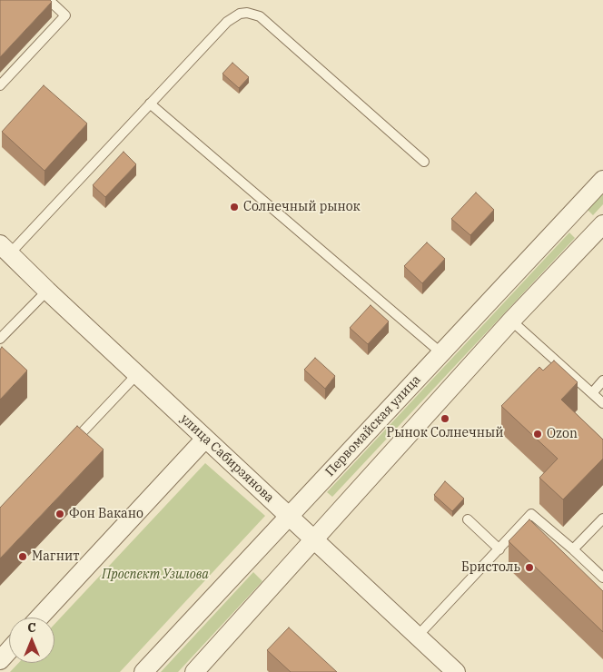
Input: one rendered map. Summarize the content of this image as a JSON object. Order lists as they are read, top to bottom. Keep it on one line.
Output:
{"streets":{"street":["Первомайская улица","улица Сабирзянова"]},"crossings":[["Первомайская улица","улица Сабирзянова"]],"parks":["Проспект Узилова"],"places":["Солнечный рынок","Рынок Солнечный","Ozon","Фон Вакано","Магнит","Бристоль"],"north":"top"}
